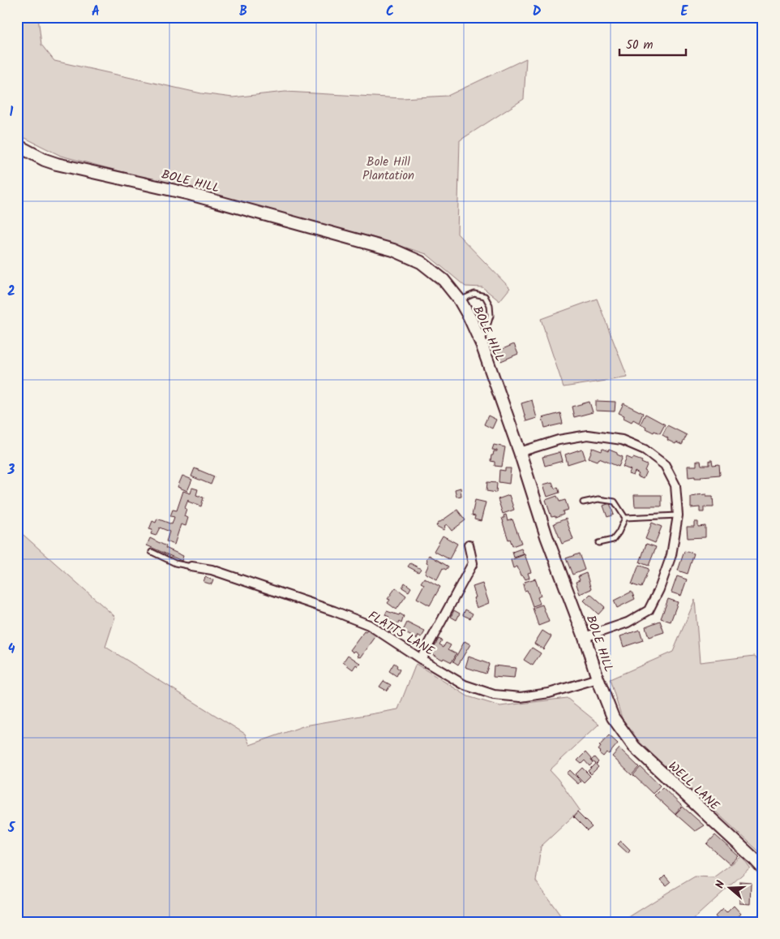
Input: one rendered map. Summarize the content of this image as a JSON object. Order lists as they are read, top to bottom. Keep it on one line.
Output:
{"streets":{"street":["BOLE HILL","FLATTS LANE","WELL LANE"]},"crossings":[["BOLE HILL","FLATTS LANE"],["BOLE HILL","WELL LANE"]],"parks":["Bole Hill Plantation"],"scale_bar":"50 m","north":"left","grid":{"columns":["A","B","C","D","E"],"rows":["1","2","3","4","5"]}}
